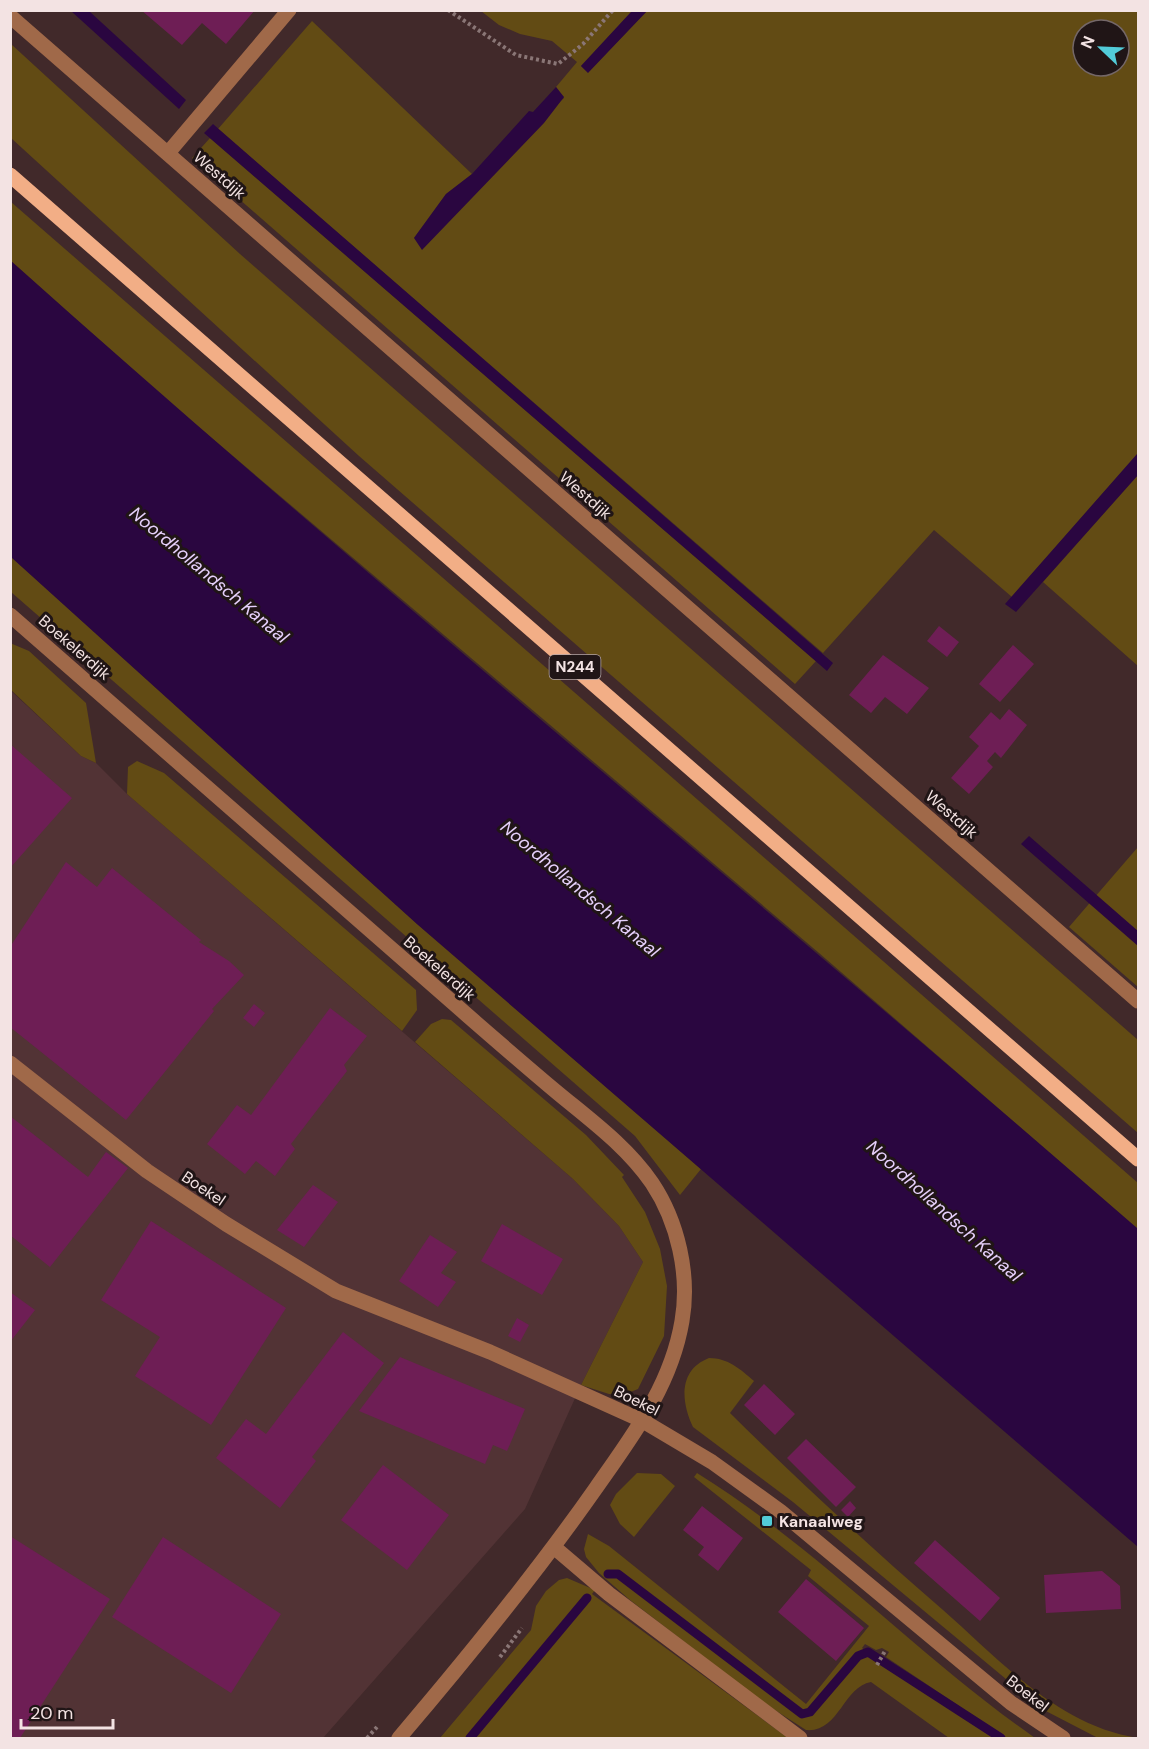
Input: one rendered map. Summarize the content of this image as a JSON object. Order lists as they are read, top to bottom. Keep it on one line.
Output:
{"streets":{"main road":["N244"],"street":["Westdijk","Boekelerdijk","Boekel"]},"crossings":[["Boekelerdijk","Boekel"]],"water":["Noordhollandsch Kanaal"],"places":{"transit":["Kanaalweg"]},"scale_bar":"20 m","north":"top left"}
